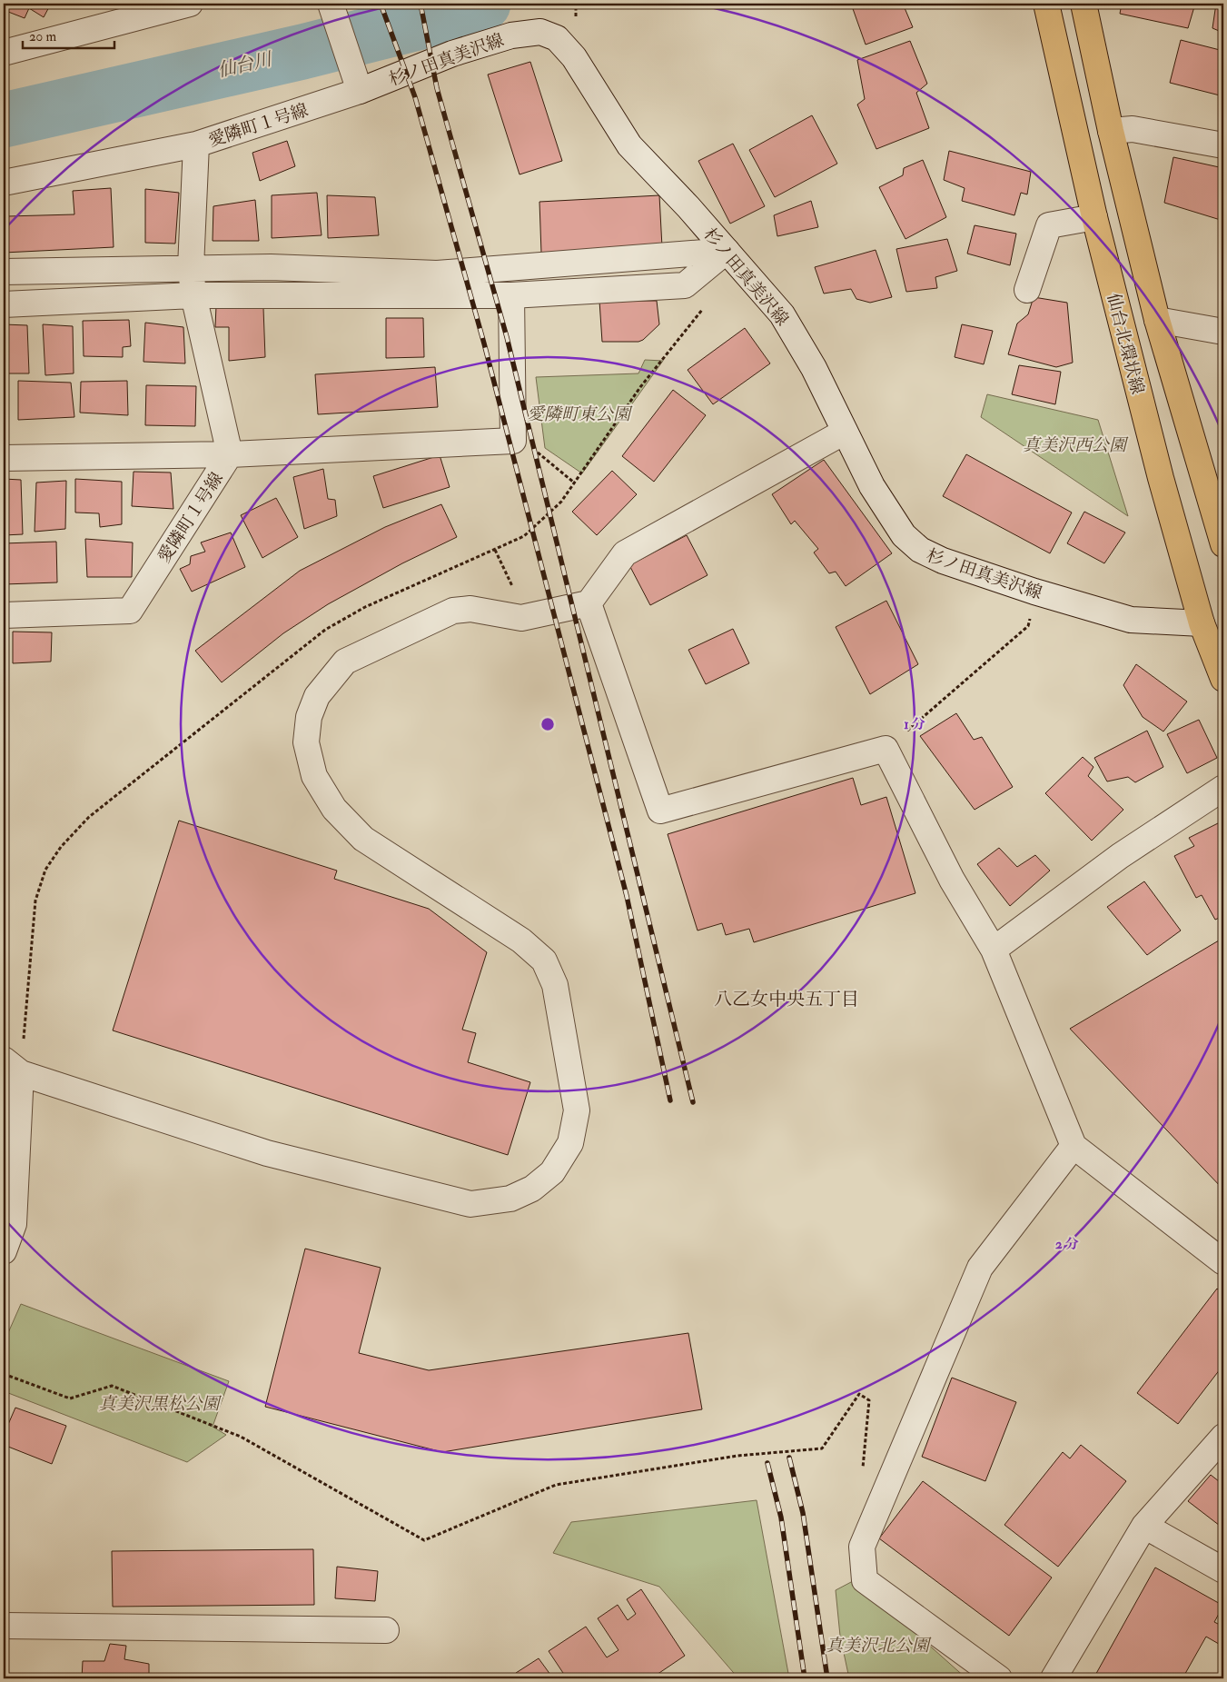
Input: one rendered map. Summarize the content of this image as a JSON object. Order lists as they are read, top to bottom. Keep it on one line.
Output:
{"streets":{"main road":["仙台北環状線"],"street":["杉ノ田真美沢線","愛隣町１号線"]},"crossings":[["杉ノ田真美沢線","愛隣町１号線"],["杉ノ田真美沢線","仙台北環状線"]],"districts":["八乙女中央五丁目"],"water":["仙台川"],"parks":["愛隣町東公園","真美沢西公園","真美沢黒松公園","真美沢北公園"],"scale_bar":"20 m","rings":["1 分","2 分"]}
